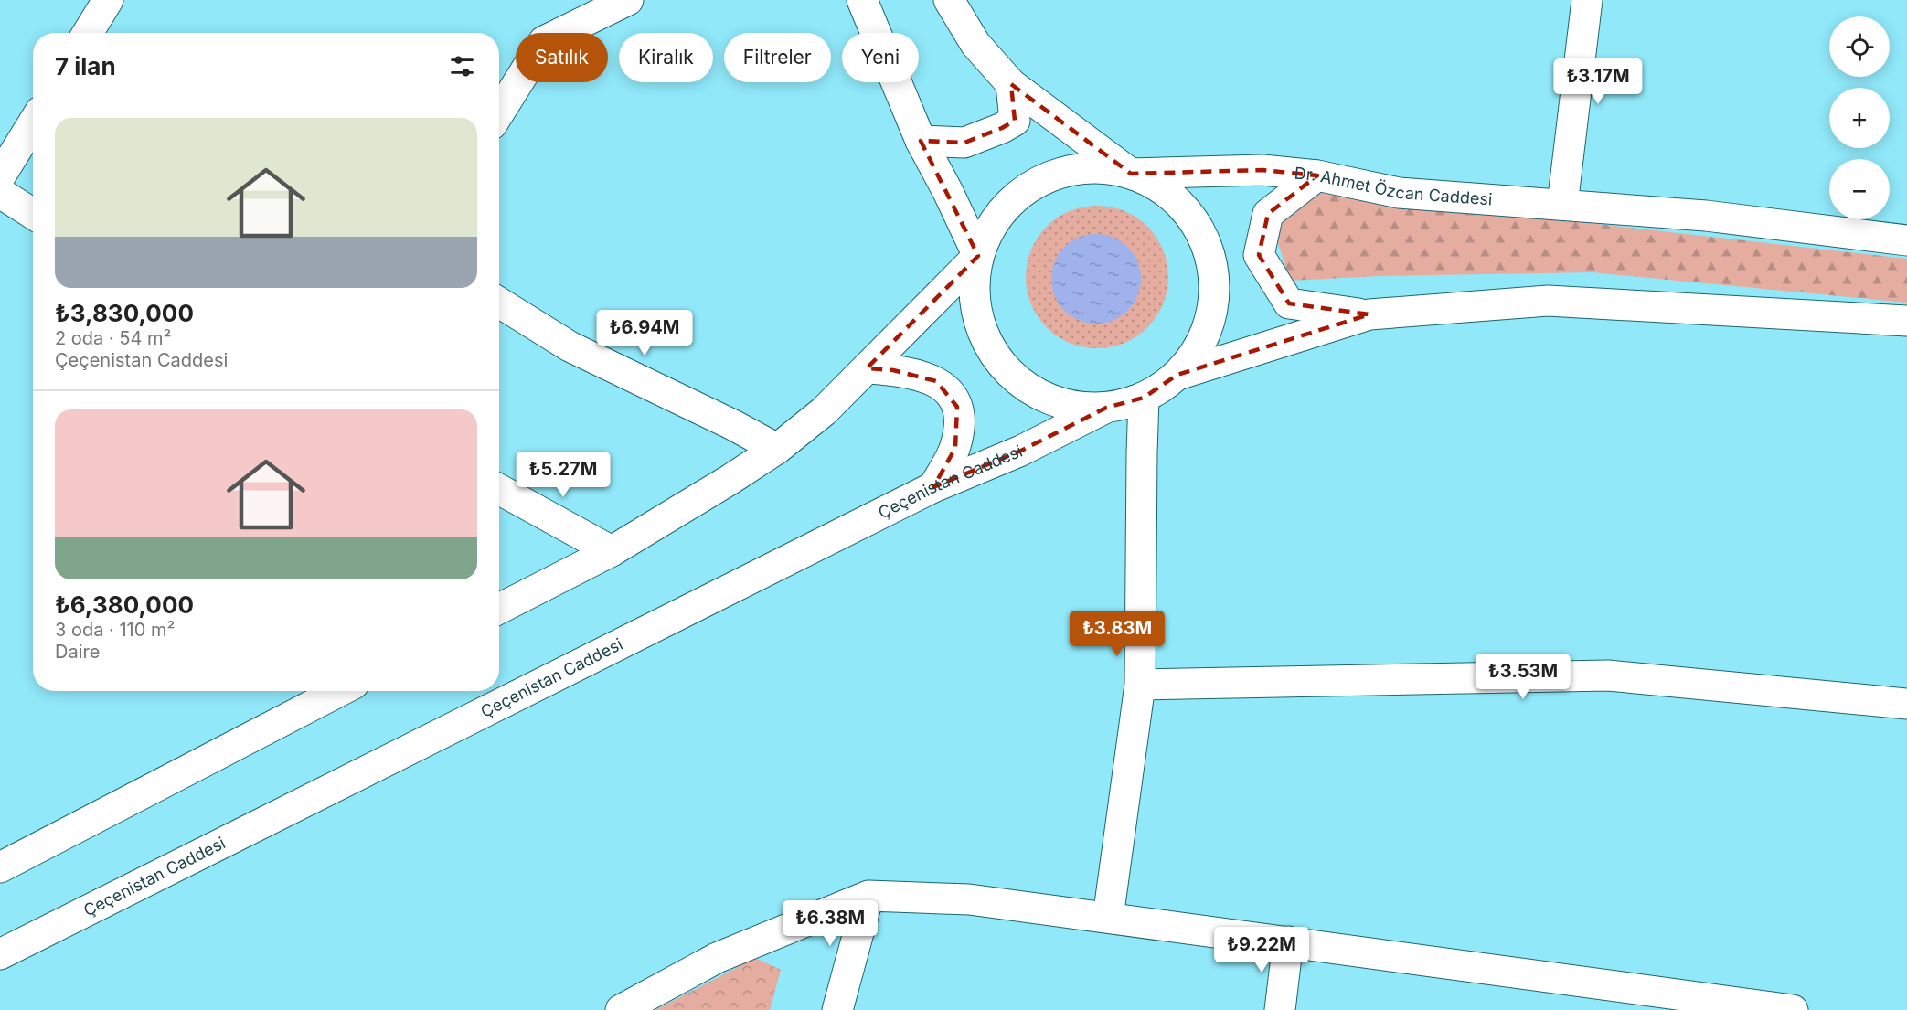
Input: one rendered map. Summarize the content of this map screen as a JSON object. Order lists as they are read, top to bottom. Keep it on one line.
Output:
{"streets":{"main road":["Dr. Ahmet Özcan Caddesi","Çeçenistan Caddesi"]},"page":{"map_buttons":["+","−"],"chip":["Satılık","Kiralık","Filtreler","Yeni"],"heading":"7 ilan","price":["₺3.17M","₺6.94M","₺5.27M","₺3.83M","₺3.53M","₺6.38M","₺9.22M"],"list":[{"name":"₺3,830,000","note":"2 oda · 54 m² · Çeçenistan Caddesi"},{"name":"₺6,380,000","note":"3 oda · 110 m² · Daire"}]}}
